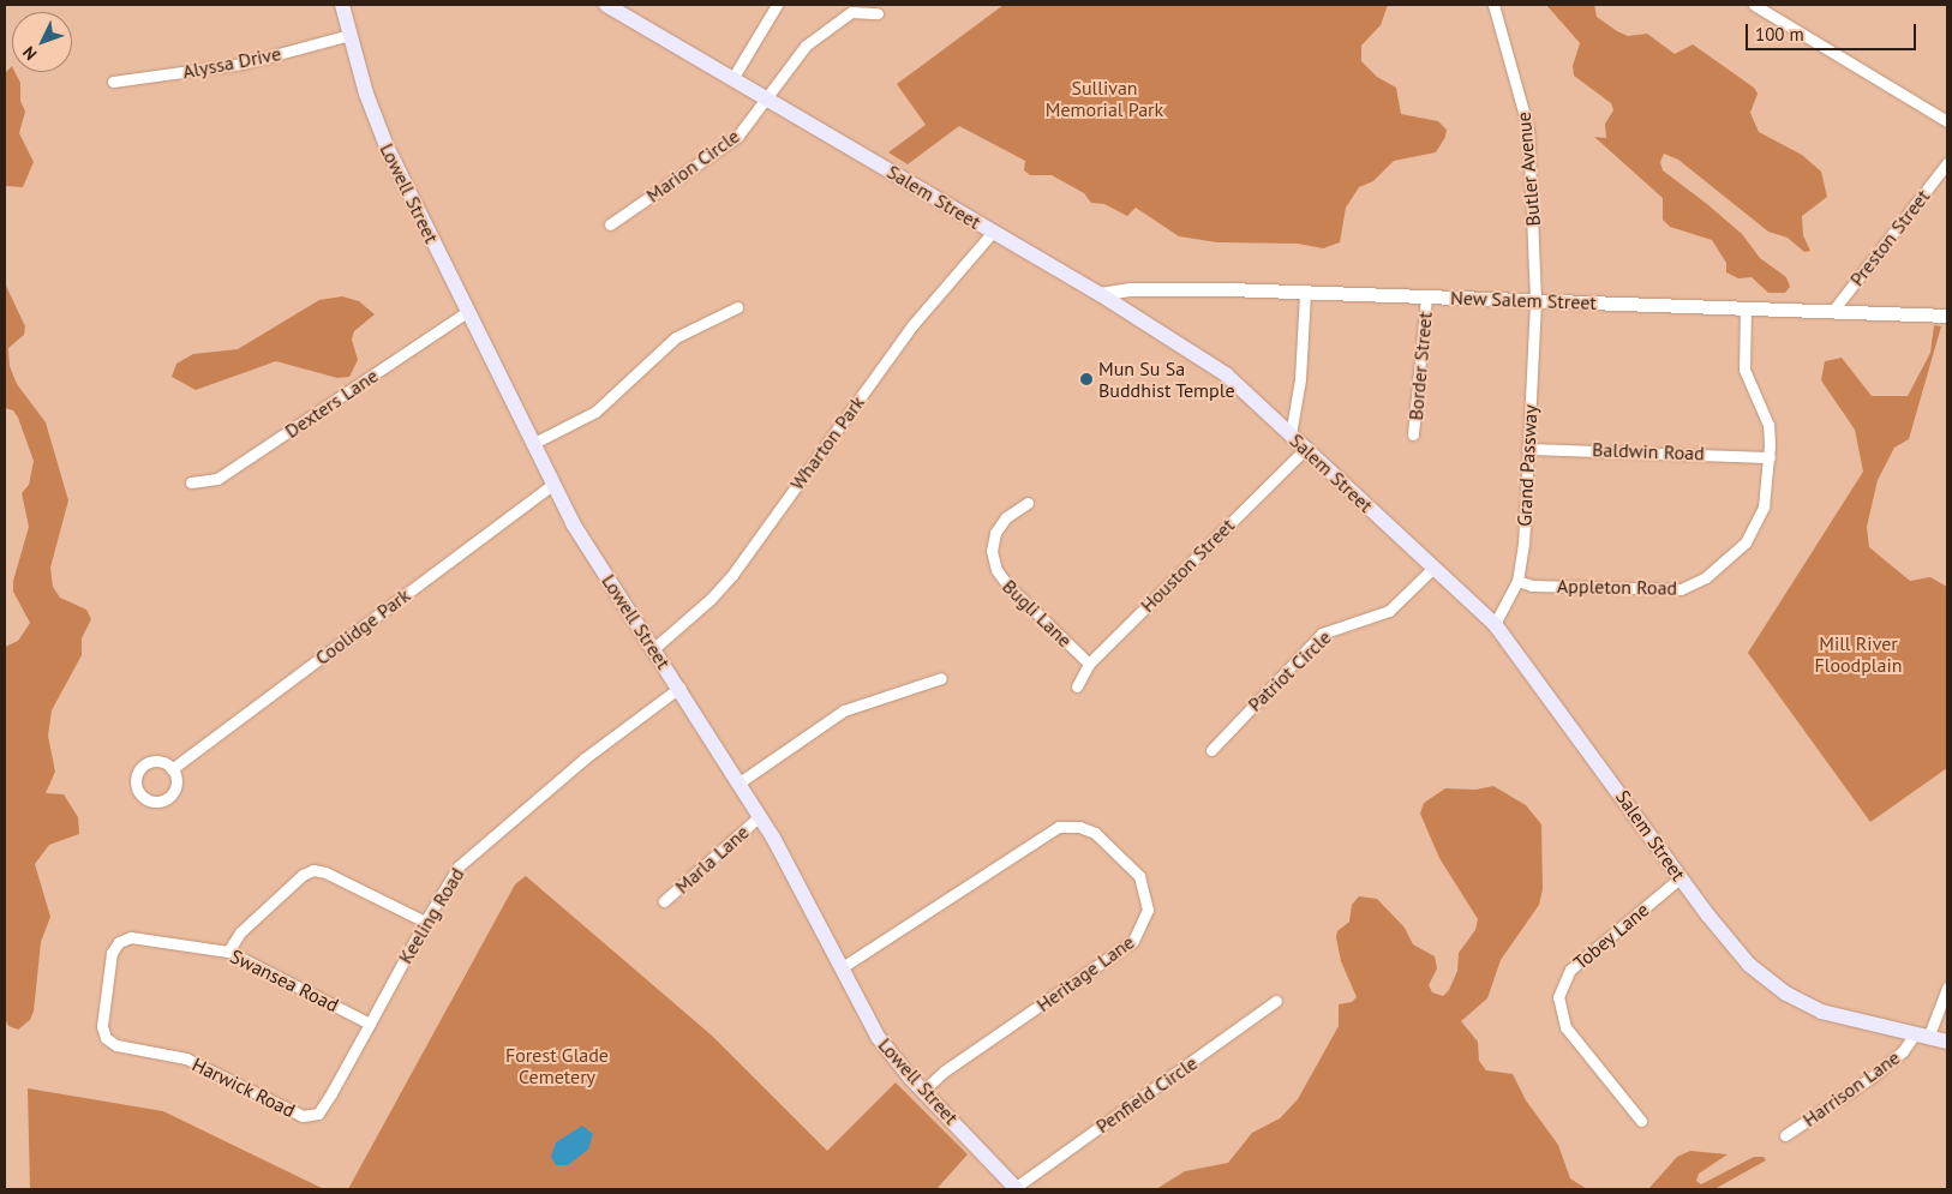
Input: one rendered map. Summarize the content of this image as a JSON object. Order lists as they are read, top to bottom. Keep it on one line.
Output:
{"streets":{"main road":["Lowell Street","Salem Street"],"street":["Alyssa Drive","Marion Circle","Butler Avenue","Preston Street","New Salem Street","Border Street","Dexters Lane","Wharton Park","Baldwin Road","Grand Passway","Houston Street","Appleton Road","Bugli Lane","Coolidge Park","Patriot Circle","Marla Lane","Keeling Road","Tobey Lane","Heritage Lane","Swansea Road","Harwick Road","Harrison Lane","Penfield Circle"]},"crossings":[["Alyssa Drive","Lowell Street"],["Marion Circle","Salem Street"],["Butler Avenue","New Salem Street"],["Butler Avenue","Grand Passway"],["Lowell Street","Dexters Lane"],["Lowell Street","Wharton Park"],["Lowell Street","Coolidge Park"],["Lowell Street","Marla Lane"],["Lowell Street","Keeling Road"],["Lowell Street","Heritage Lane"],["Lowell Street","Penfield Circle"],["Salem Street","New Salem Street"],["Salem Street","Wharton Park"],["Salem Street","Grand Passway"],["Salem Street","Houston Street"],["Salem Street","Patriot Circle"],["Salem Street","Tobey Lane"],["Salem Street","Harrison Lane"],["Preston Street","New Salem Street"],["New Salem Street","Border Street"],["New Salem Street","Grand Passway"],["New Salem Street","Appleton Road"],["Baldwin Road","Grand Passway"],["Baldwin Road","Appleton Road"],["Grand Passway","Appleton Road"],["Houston Street","Bugli Lane"],["Keeling Road","Swansea Road"],["Keeling Road","Harwick Road"],["Swansea Road","Harwick Road"]],"parks":["Sullivan Memorial Park","Mill River Floodplain","Forest Glade Cemetery"],"places":["Mun Su Sa Buddhist Temple"],"scale_bar":"100 m","north":"bottom left"}
